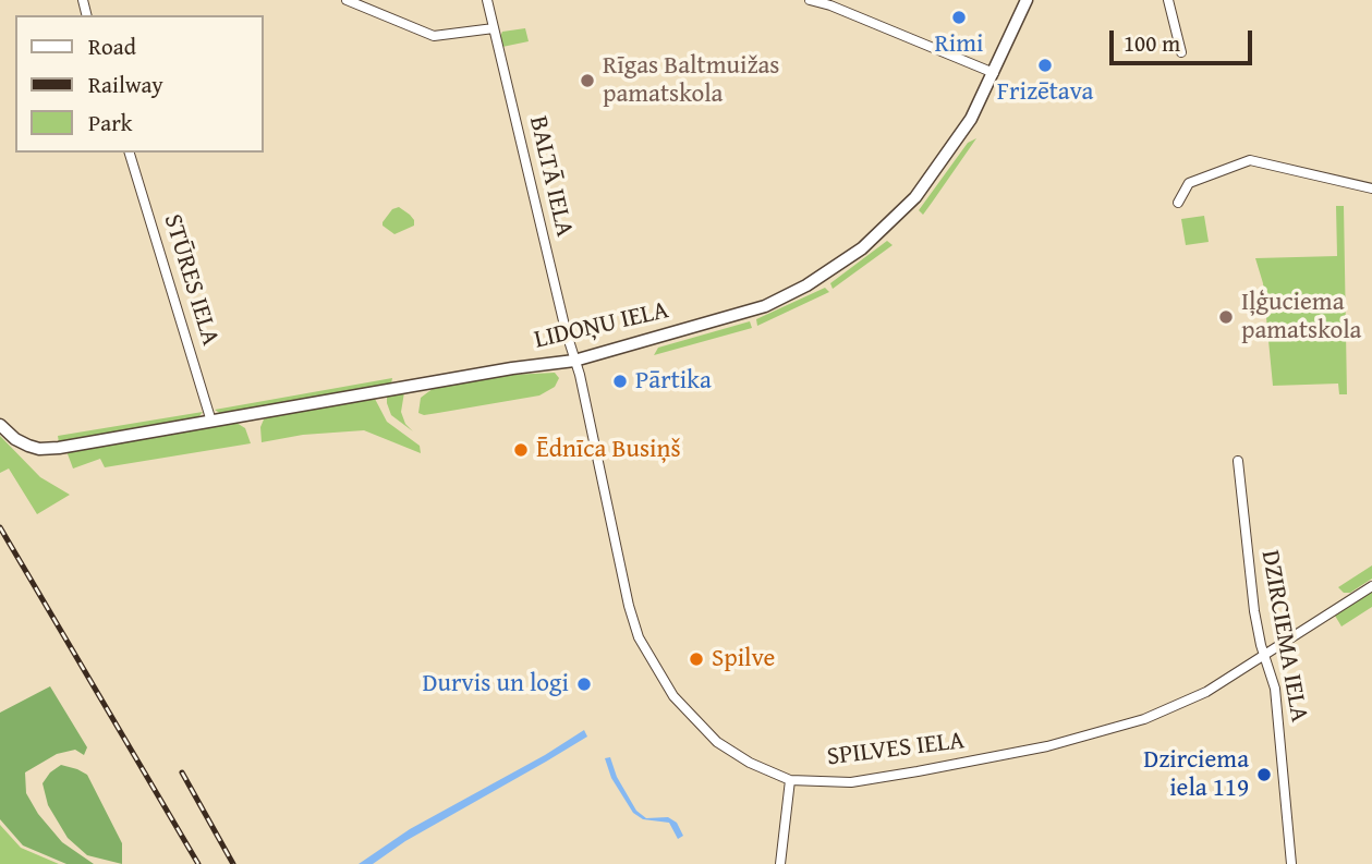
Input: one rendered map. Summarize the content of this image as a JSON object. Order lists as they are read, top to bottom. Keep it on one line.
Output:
{"streets":{"street":["BALTĀ IELA","STŪRES IELA","LIDOŅU IELA","DZIRCIEMA IELA","SPILVES IELA"]},"crossings":[["BALTĀ IELA","LIDOŅU IELA"],["BALTĀ IELA","SPILVES IELA"],["STŪRES IELA","LIDOŅU IELA"],["LIDOŅU IELA","SPILVES IELA"],["DZIRCIEMA IELA","SPILVES IELA"]],"places":["Rimi","Frizētava","Rīgas Baltmuižas pamatskola","Iļģuciema pamatskola","Pārtika","Ēdnīca Busiņš","Spilve","Durvis un logi","Dzirciema iela 119"],"legend":["Road","Railway","Park"],"scale_bar":"100 m"}
